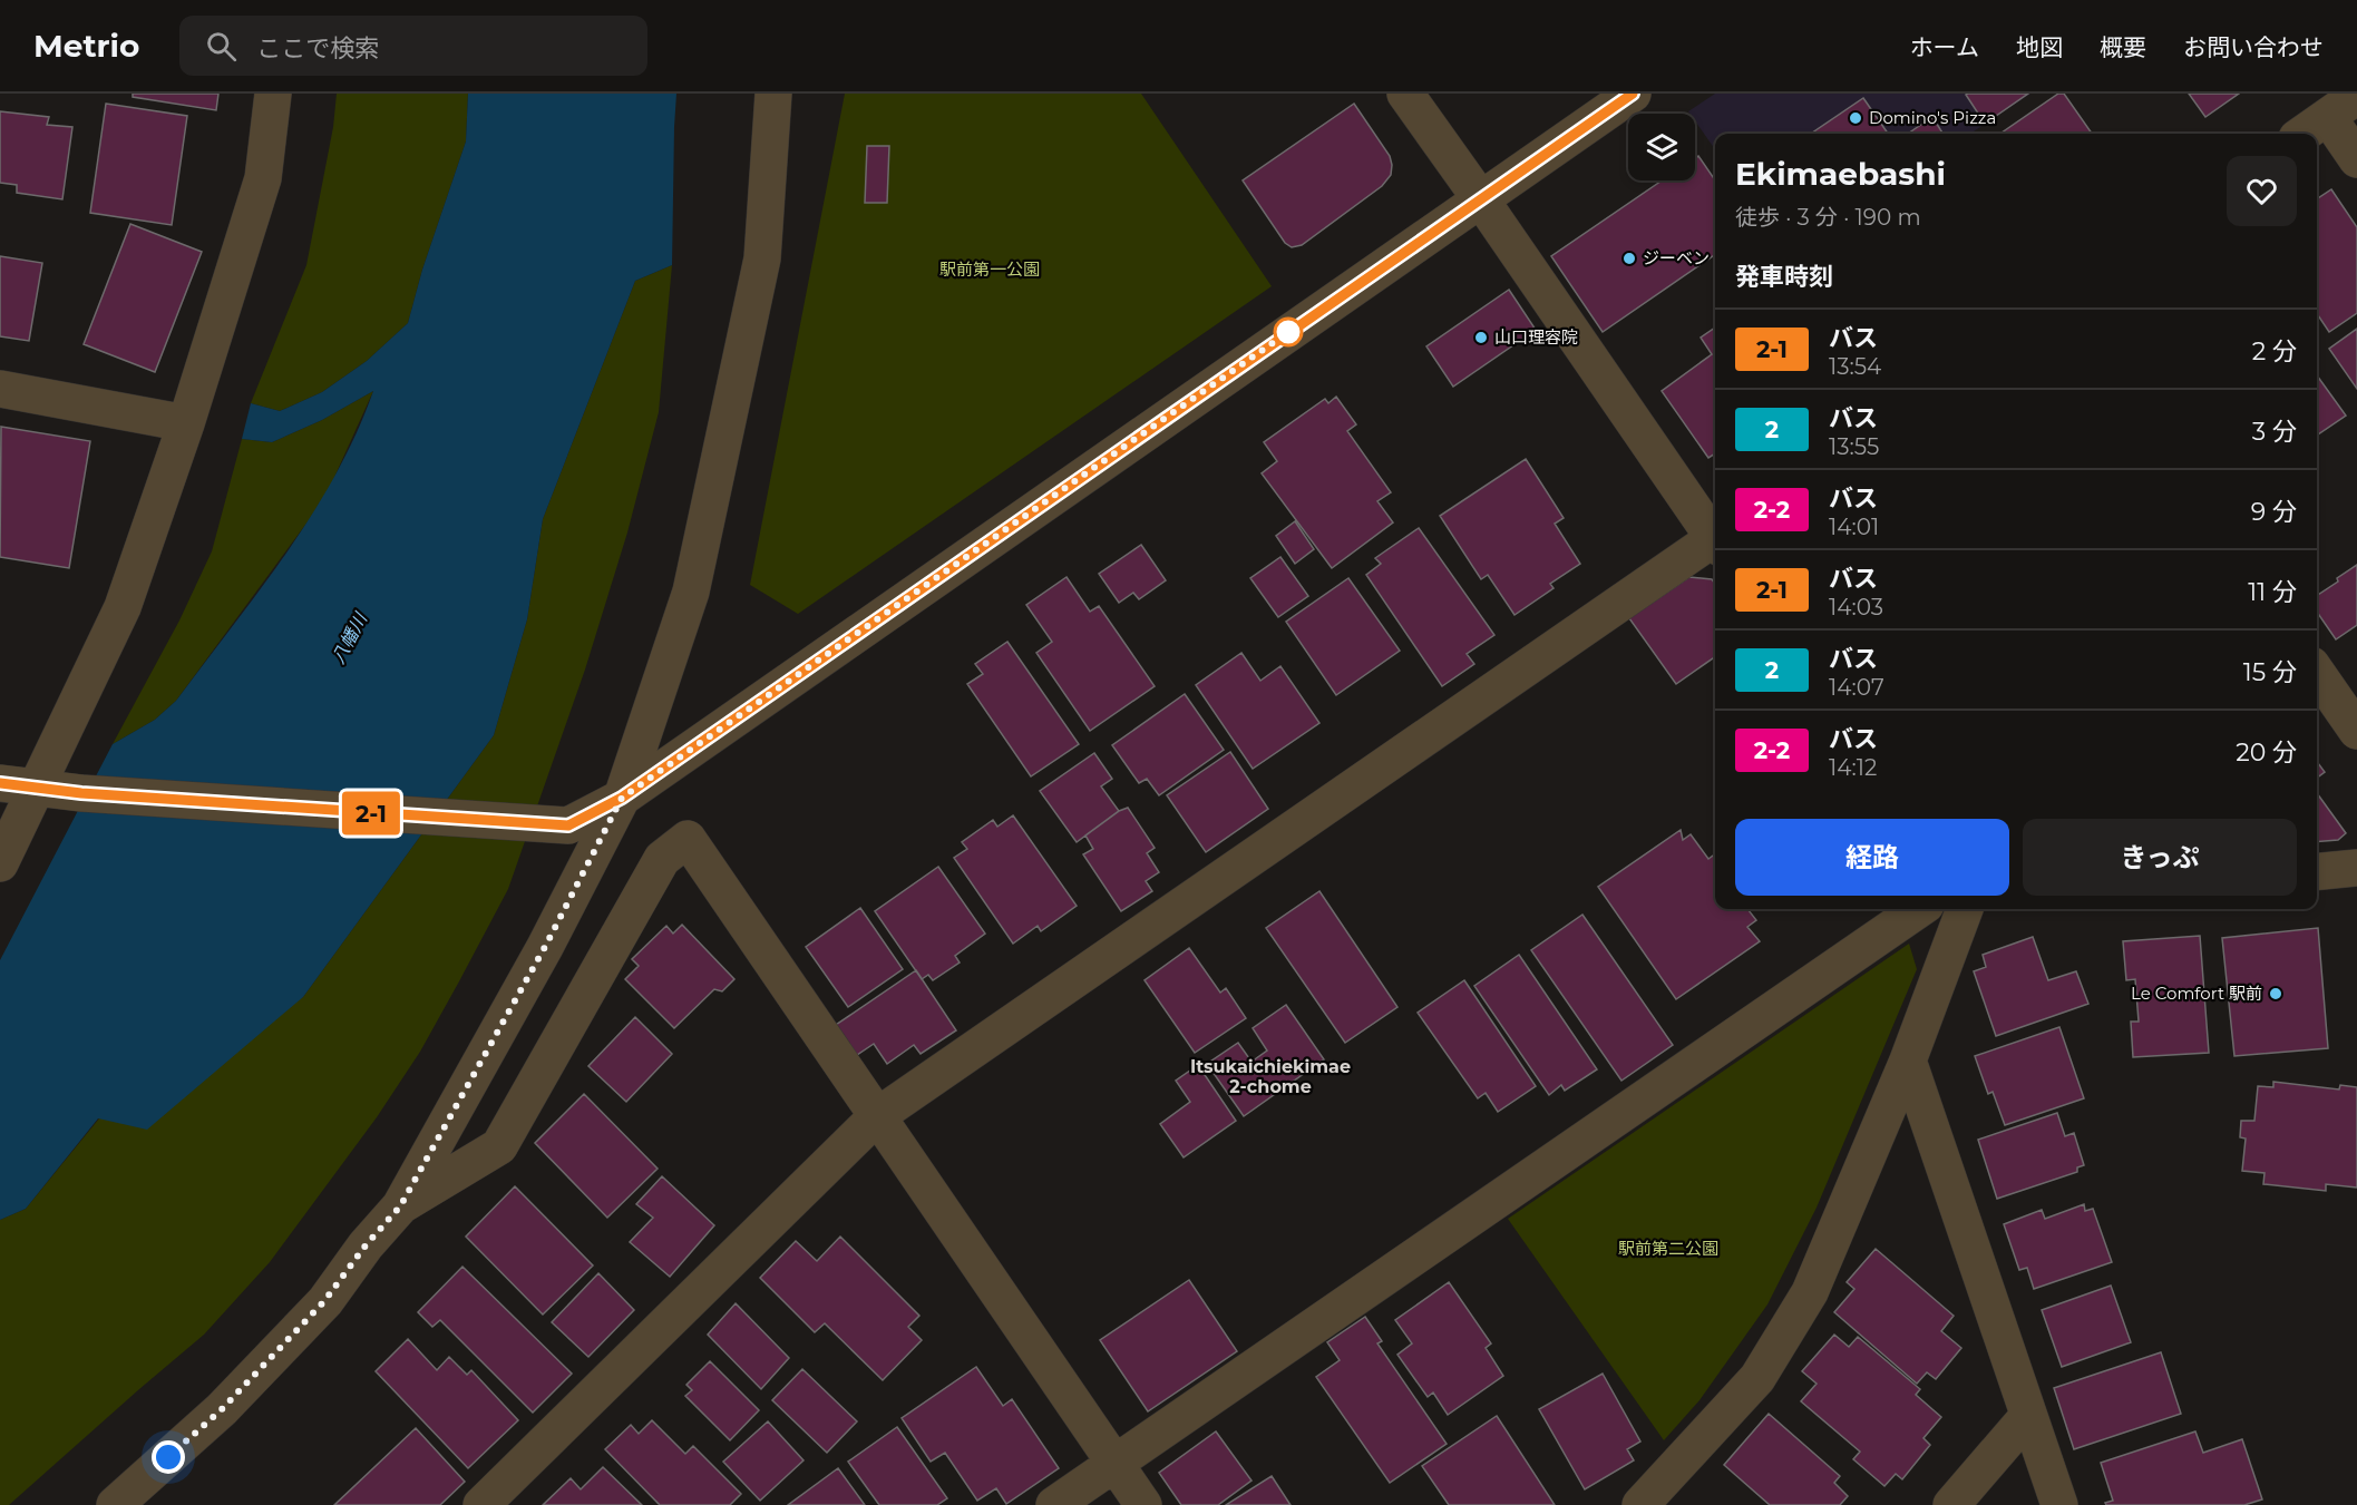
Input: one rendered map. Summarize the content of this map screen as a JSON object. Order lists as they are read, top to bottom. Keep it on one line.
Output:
{"districts":["Itsukaichiekimae 2-chome"],"water":["八幡川"],"parks":["駅前第一公園","駅前第二公園"],"places":["Domino's Pizza","ジーベン","山口理容院","Le Comfort 駅前"],"lines":["bus line 2-1"],"page":{"header":"Metrio","search":"ここで検索","nav":["ホーム","地図","概要","お問い合わせ"],"on_map":"2-1","heading":[["Ekimaebashi","徒歩 · 3 分 · 190 m"],"発車時刻"],"list":[{"mark":"2-1","name":"バス","note":"13:54","value":"2 分"},{"mark":"2","name":"バス","note":"13:55","value":"3 分"},{"mark":"2-2","name":"バス","note":"14:01","value":"9 分"},{"mark":"2-1","name":"バス","note":"14:03","value":"11 分"},{"mark":"2","name":"バス","note":"14:07","value":"15 分"},{"mark":"2-2","name":"バス","note":"14:12","value":"20 分"}],"buttons":["経路","きっぷ"]}}
